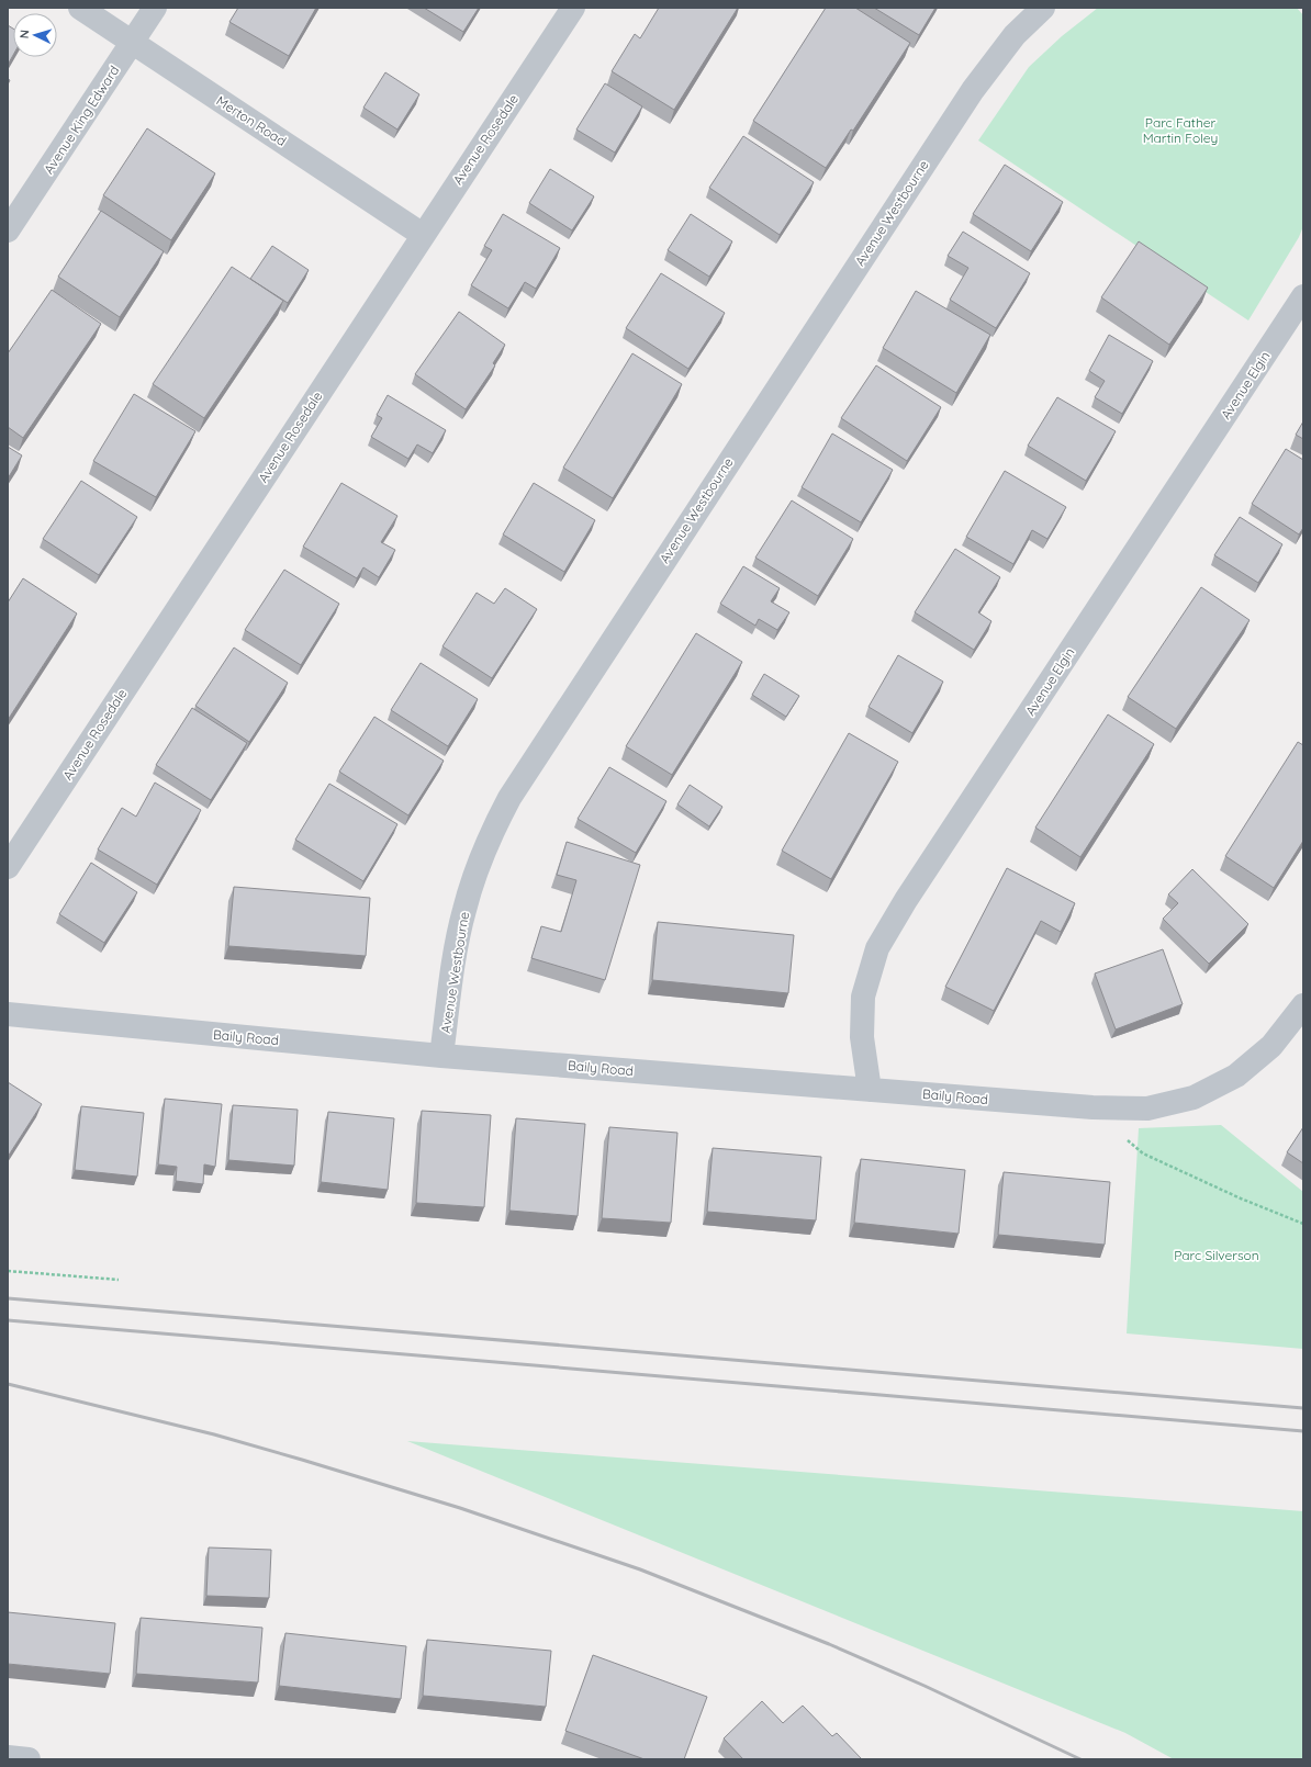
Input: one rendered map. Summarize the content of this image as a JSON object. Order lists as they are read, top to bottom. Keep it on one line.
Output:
{"streets":{"street":["Avenue King Edward","Merton Road","Avenue Rosedale","Avenue Westbourne","Avenue Elgin","Baily Road"]},"crossings":[["Avenue King Edward","Merton Road"],["Merton Road","Avenue Rosedale"],["Avenue Westbourne","Baily Road"],["Avenue Elgin","Baily Road"]],"parks":["Parc Father Martin Foley","Parc Silverson"],"north":"left"}
